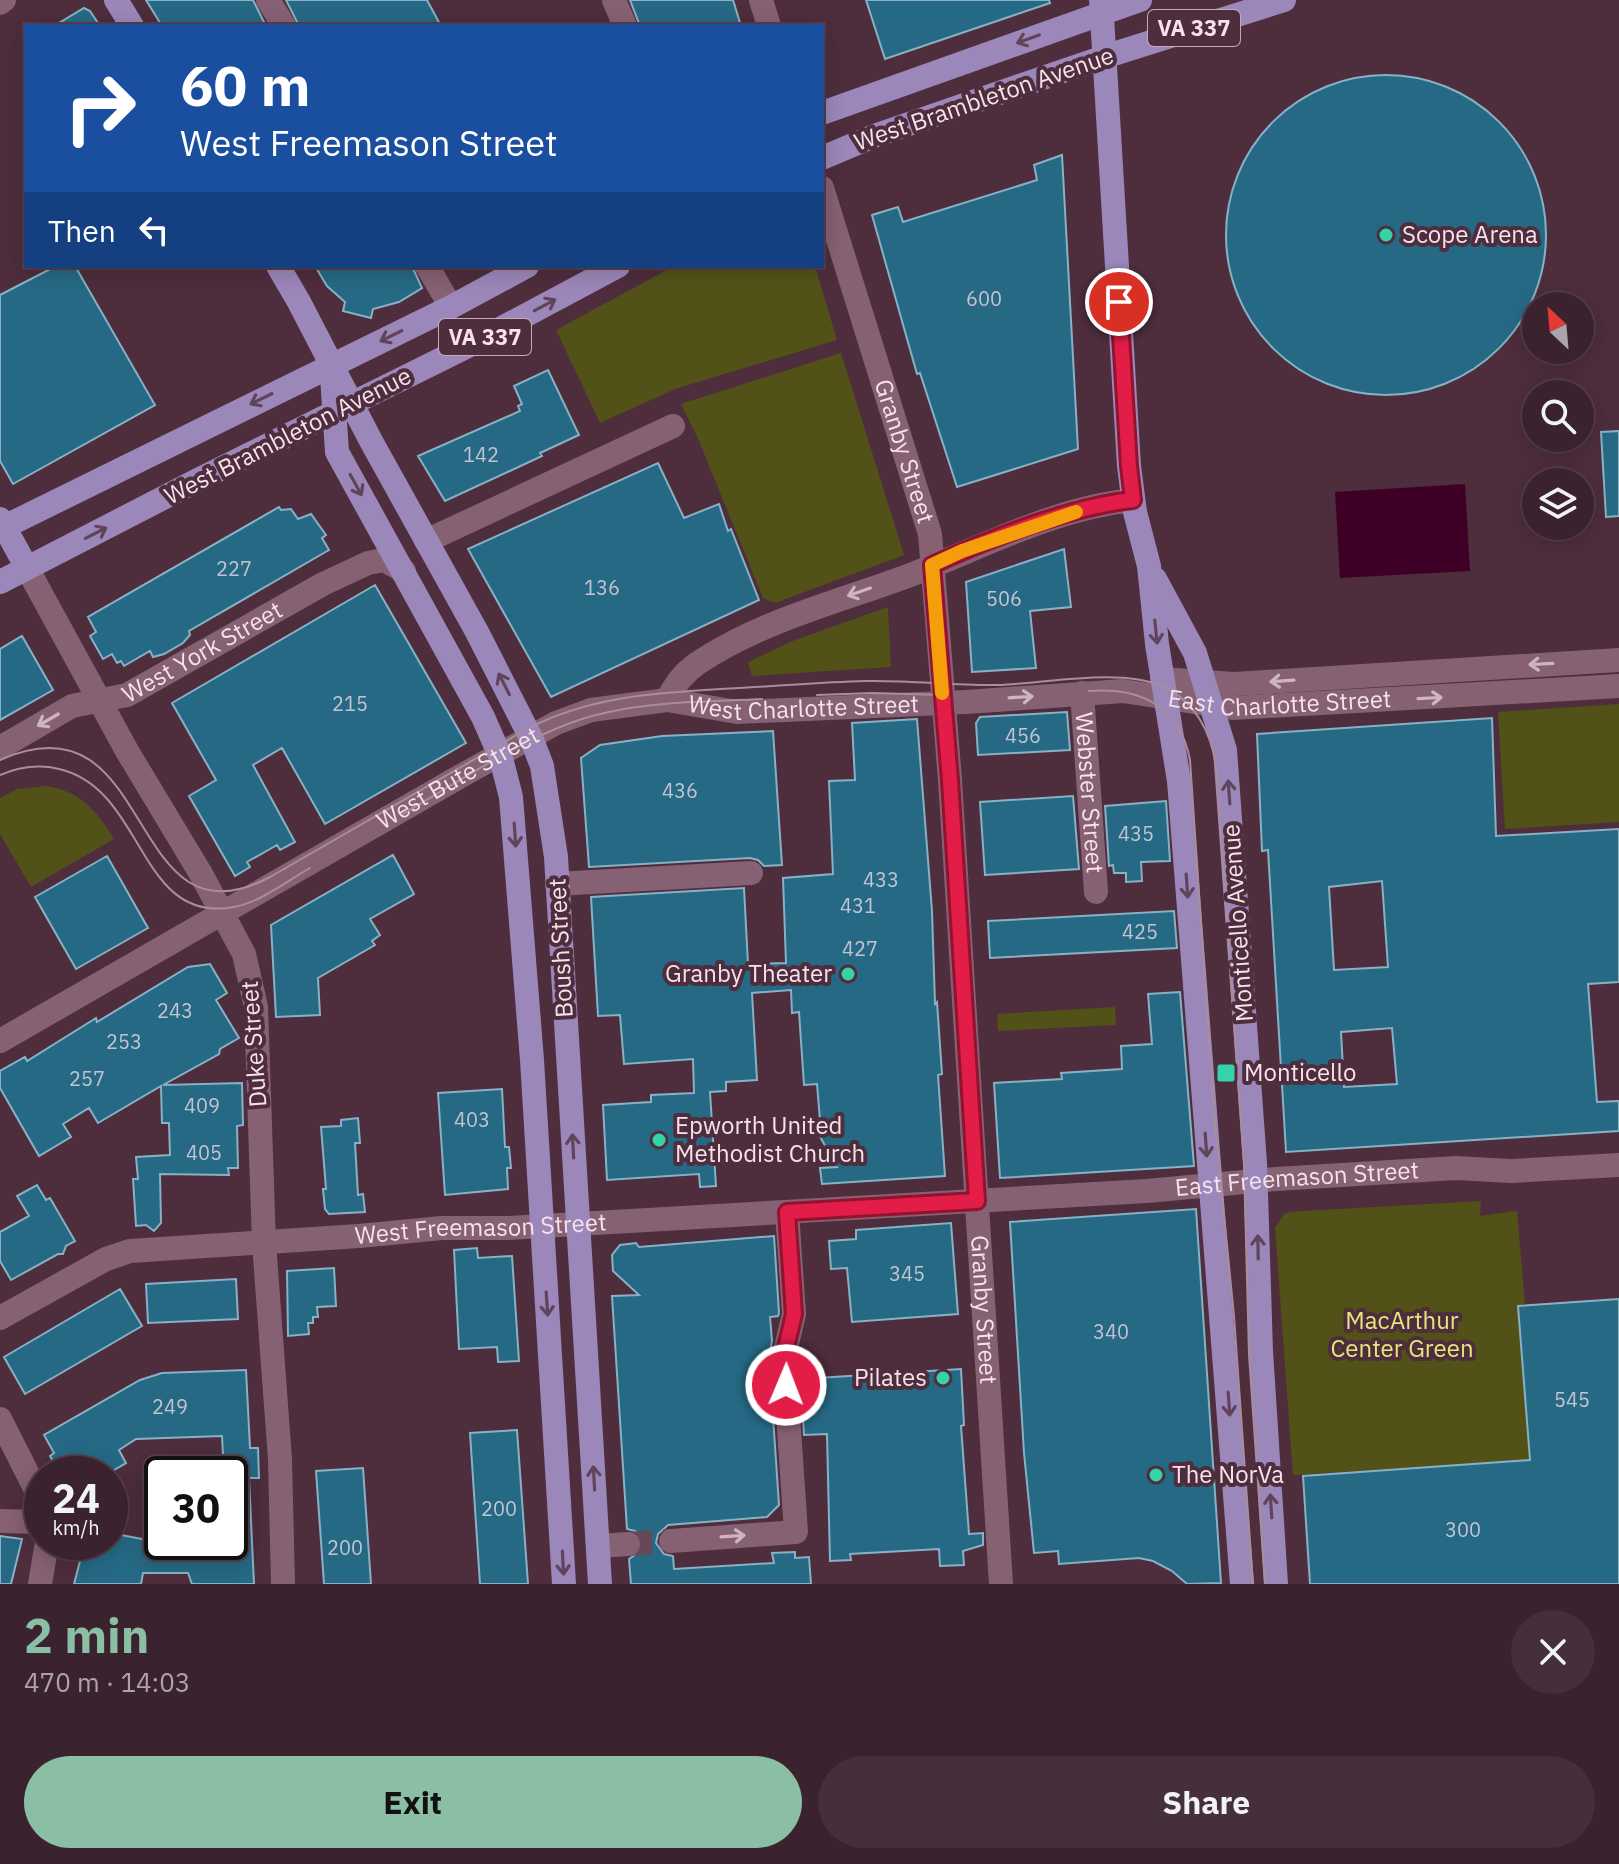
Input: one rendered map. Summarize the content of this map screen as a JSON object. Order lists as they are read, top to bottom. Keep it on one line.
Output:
{"streets":{"main road":["VA 337","West Brambleton Avenue","Monticello Avenue","Boush Street","Duke Street"],"street":["Granby Street","West York Street","East Charlotte Street","West Charlotte Street","West Bute Street","Webster Street","East Freemason Street","West Freemason Street"]},"crossings":[["West Brambleton Avenue","Monticello Avenue"],["West Brambleton Avenue","Boush Street"],["West Brambleton Avenue","Duke Street"],["Granby Street","East Charlotte Street"],["Granby Street","West Charlotte Street"],["Granby Street","East Freemason Street"],["Granby Street","West Freemason Street"],["West York Street","Boush Street"],["West York Street","Duke Street"],["East Charlotte Street","West Charlotte Street"],["East Charlotte Street","Webster Street"],["East Charlotte Street","Monticello Avenue"],["West Charlotte Street","West Bute Street"],["West Bute Street","Boush Street"],["West Bute Street","Duke Street"],["Monticello Avenue","East Freemason Street"],["Boush Street","West Freemason Street"],["Duke Street","West Freemason Street"],["East Freemason Street","West Freemason Street"]],"parks":["MacArthur Center Green"],"places":{"other":["Scope Arena","Granby Theater","Epworth United Methodist Church","Pilates","The NorVa"],"transit":["Monticello"]},"house_numbers":["600","142","227","136","506","215","456","436","435","433","431","425","427","243","253","257","409","403","405","345","340","545","249","200","300","200"],"north":"top left","page":{"turn":["60 m","West Freemason Street"],"then":"Then","speed":"24 km/h","limit":"30","heading":["2 min","470 m · 14:03"],"buttons":["Exit","Share"]}}
